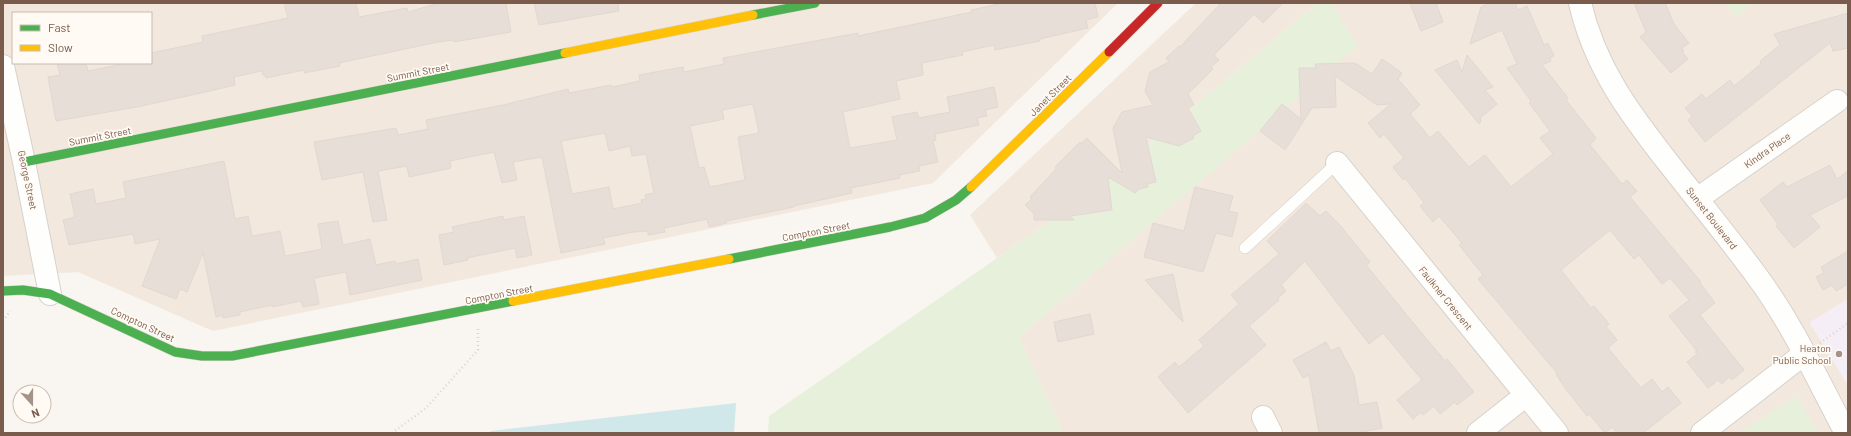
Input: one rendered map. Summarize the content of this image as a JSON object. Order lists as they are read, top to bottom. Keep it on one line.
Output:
{"streets":{"street":["Summit Street","Janet Street","Kindra Place","George Street","Sunset Boulevard","Compton Street","Faulkner Crescent"]},"crossings":[["Summit Street","George Street"],["Janet Street","Compton Street"],["Kindra Place","Sunset Boulevard"],["George Street","Compton Street"]],"places":["Heaton Public School"],"legend":["Fast","Slow"],"north":"bottom"}
